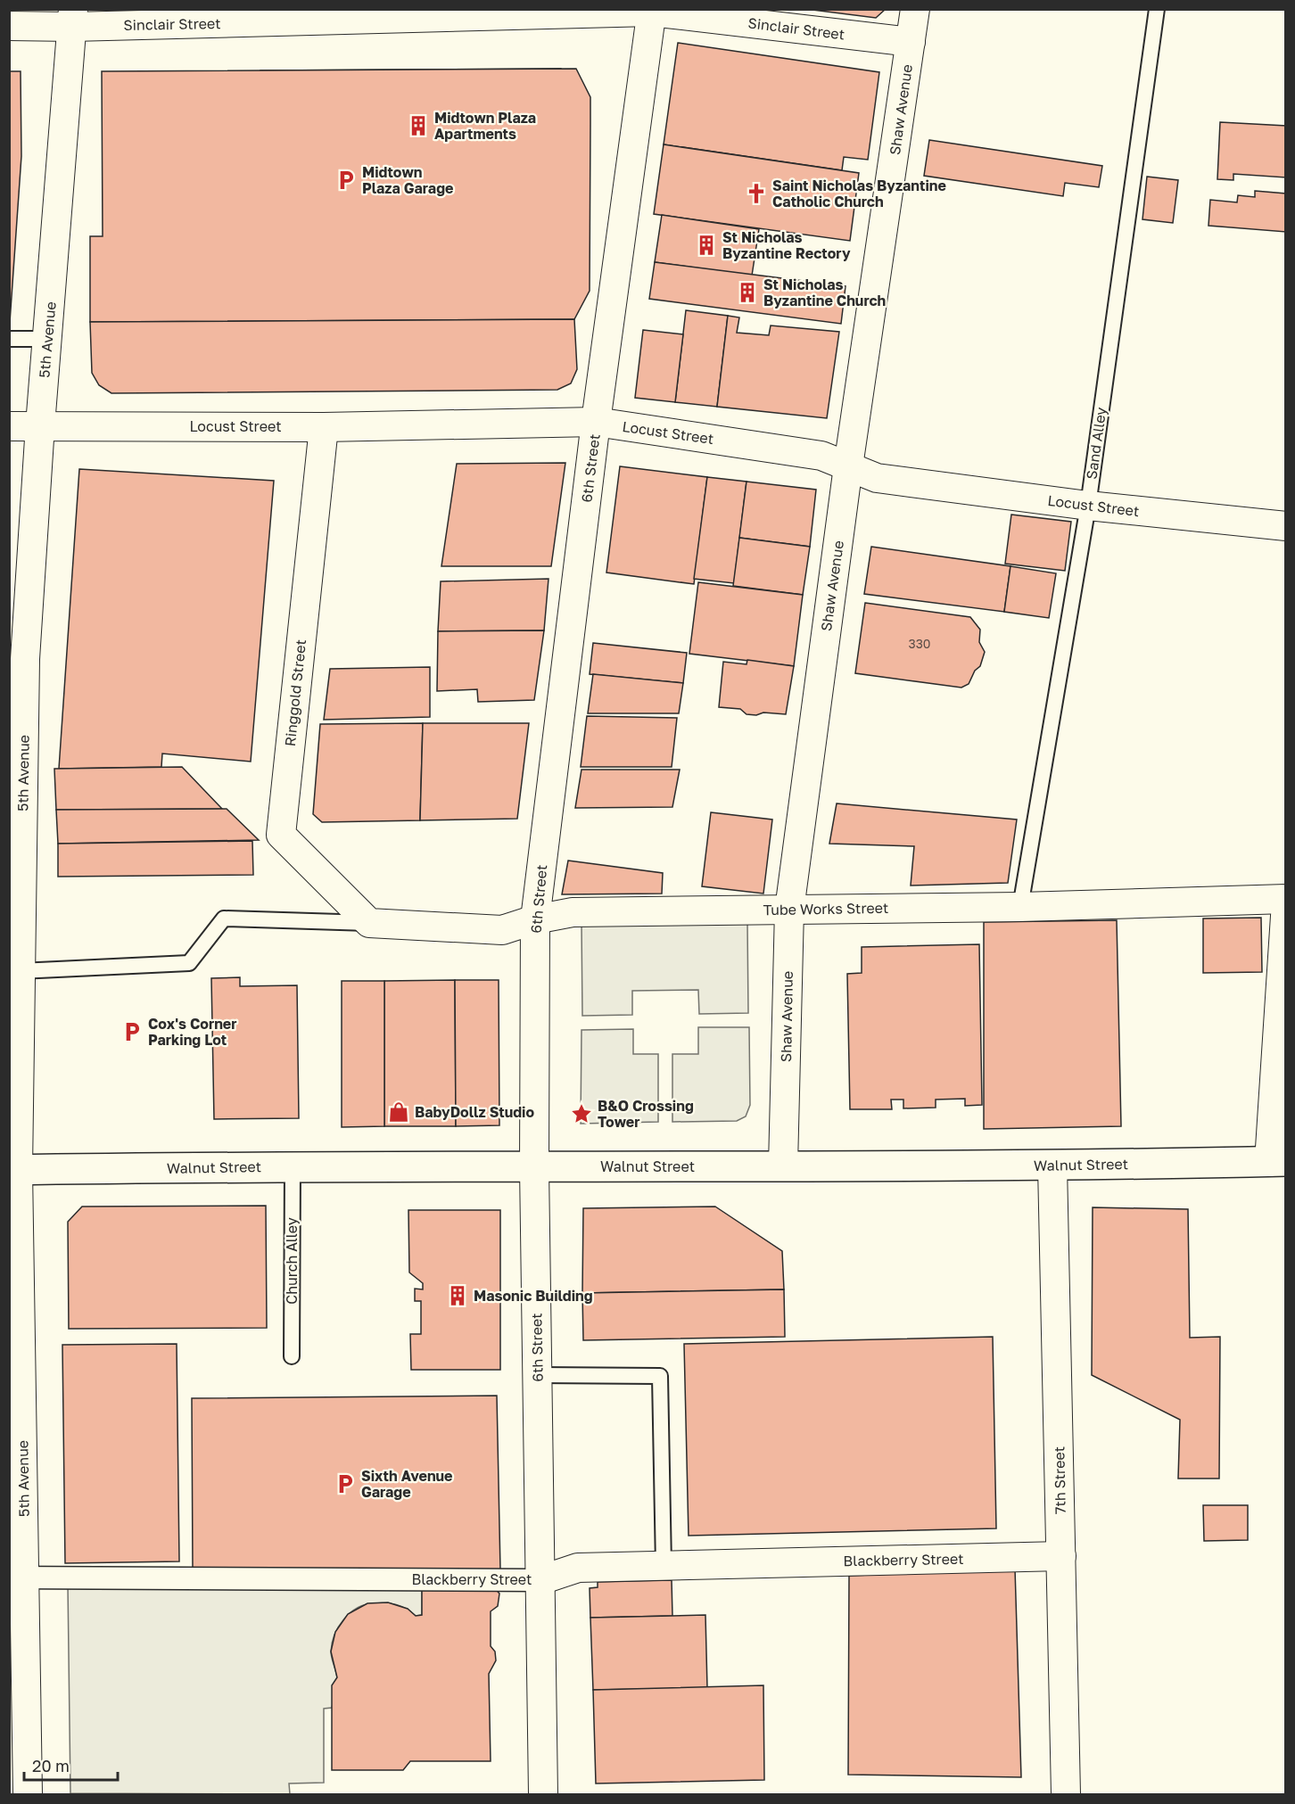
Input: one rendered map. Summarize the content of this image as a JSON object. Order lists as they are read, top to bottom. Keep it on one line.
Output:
{"streets":{"main road":["Walnut Street"],"street":["Sinclair Street","Shaw Avenue","5th Avenue","Locust Street","6th Street","Ringgold Street","Tube Works Street","7th Street","Blackberry Street"],"lane":["Sand Alley","Church Alley"]},"crossings":[["Sinclair Street","Shaw Avenue"],["Sinclair Street","5th Avenue"],["Sinclair Street","6th Street"],["Shaw Avenue","Locust Street"],["Shaw Avenue","Tube Works Street"],["Shaw Avenue","Walnut Street"],["5th Avenue","Locust Street"],["5th Avenue","Walnut Street"],["5th Avenue","Blackberry Street"],["Locust Street","Sand Alley"],["Locust Street","6th Street"],["Locust Street","Ringgold Street"],["Sand Alley","Tube Works Street"],["6th Street","Tube Works Street"],["6th Street","Walnut Street"],["6th Street","Blackberry Street"],["Ringgold Street","Tube Works Street"],["Walnut Street","Church Alley"],["Walnut Street","7th Street"],["7th Street","Blackberry Street"]],"places":{"building":["Midtown Plaza Apartments","St Nicholas Byzantine Rectory","St Nicholas Byzantine Church","Masonic Building"],"parking":["Midtown Plaza Garage","Cox's Corner Parking Lot","Sixth Avenue Garage"],"church":["Saint Nicholas Byzantine Catholic Church"],"shop":["BabyDollz Studio"],"place":["B&O Crossing Tower"]},"house_numbers":["330"],"scale_bar":"20 m"}
